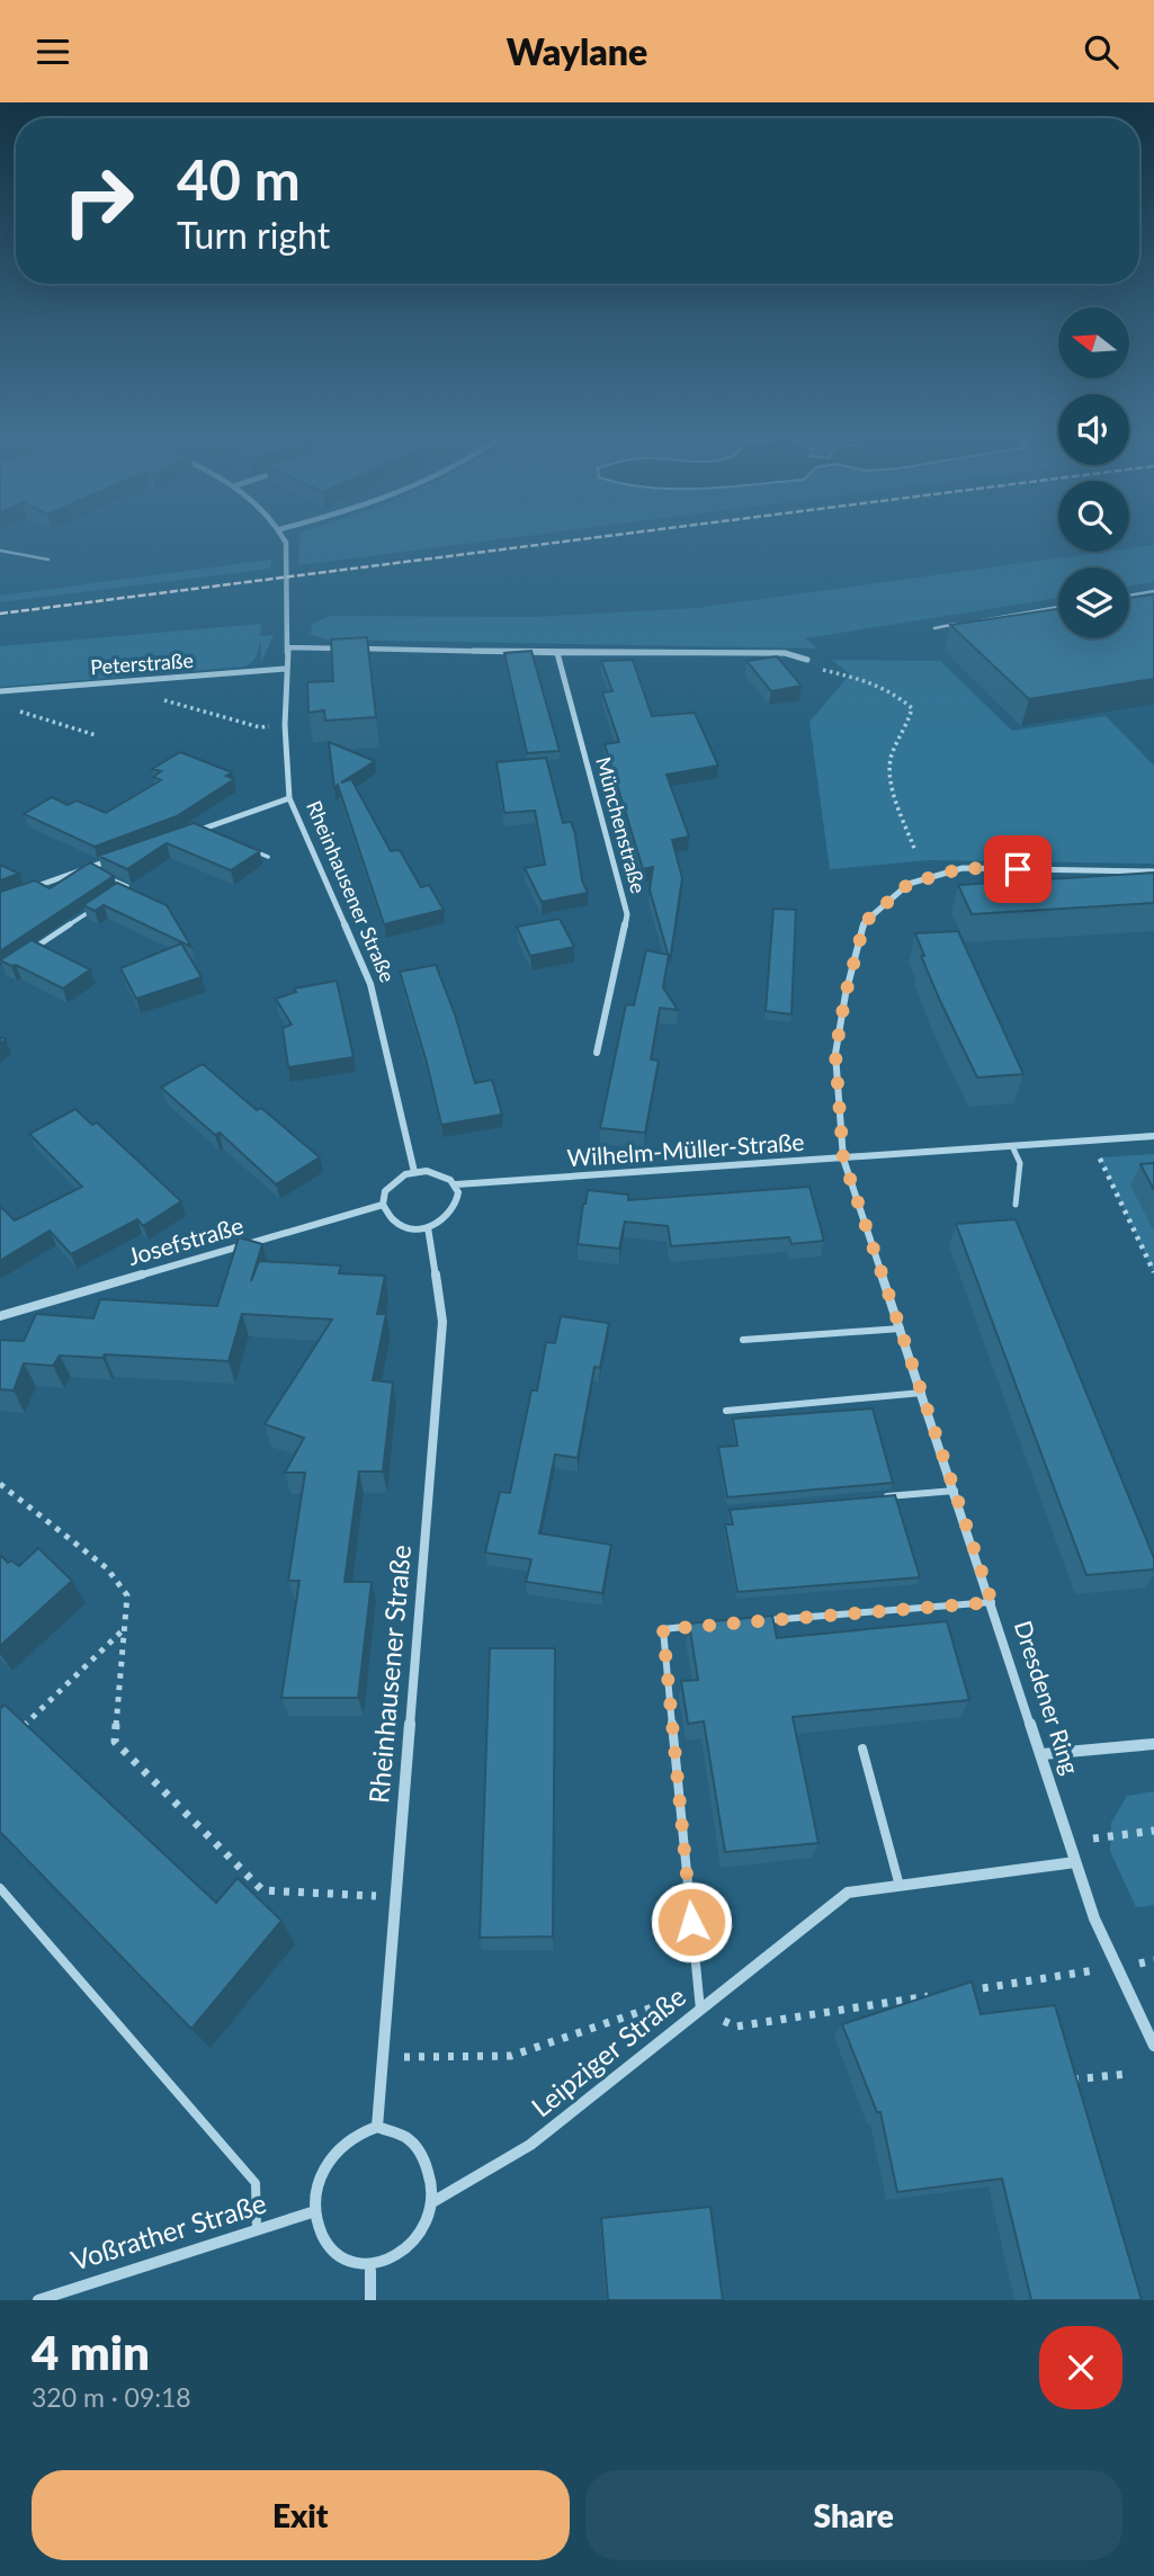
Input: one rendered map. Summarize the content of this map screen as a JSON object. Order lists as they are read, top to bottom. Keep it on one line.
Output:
{"streets":{"street":["Peterstraße","Münchenstraße","Rheinhausener Straße","Wilhelm-Müller-Straße","Josefstraße","Dresdener Ring","Leipziger Straße","Voßrather Straße"]},"crossings":[["Peterstraße","Rheinhausener Straße"],["Rheinhausener Straße","Wilhelm-Müller-Straße"],["Rheinhausener Straße","Josefstraße"],["Rheinhausener Straße","Leipziger Straße"],["Rheinhausener Straße","Voßrather Straße"],["Wilhelm-Müller-Straße","Josefstraße"],["Wilhelm-Müller-Straße","Dresdener Ring"],["Dresdener Ring","Leipziger Straße"],["Leipziger Straße","Voßrather Straße"]],"north":"left","page":{"header":"Waylane","turn":["40 m","Turn right"],"heading":["4 min","320 m · 09:18"],"buttons":["Exit","Share"]}}
